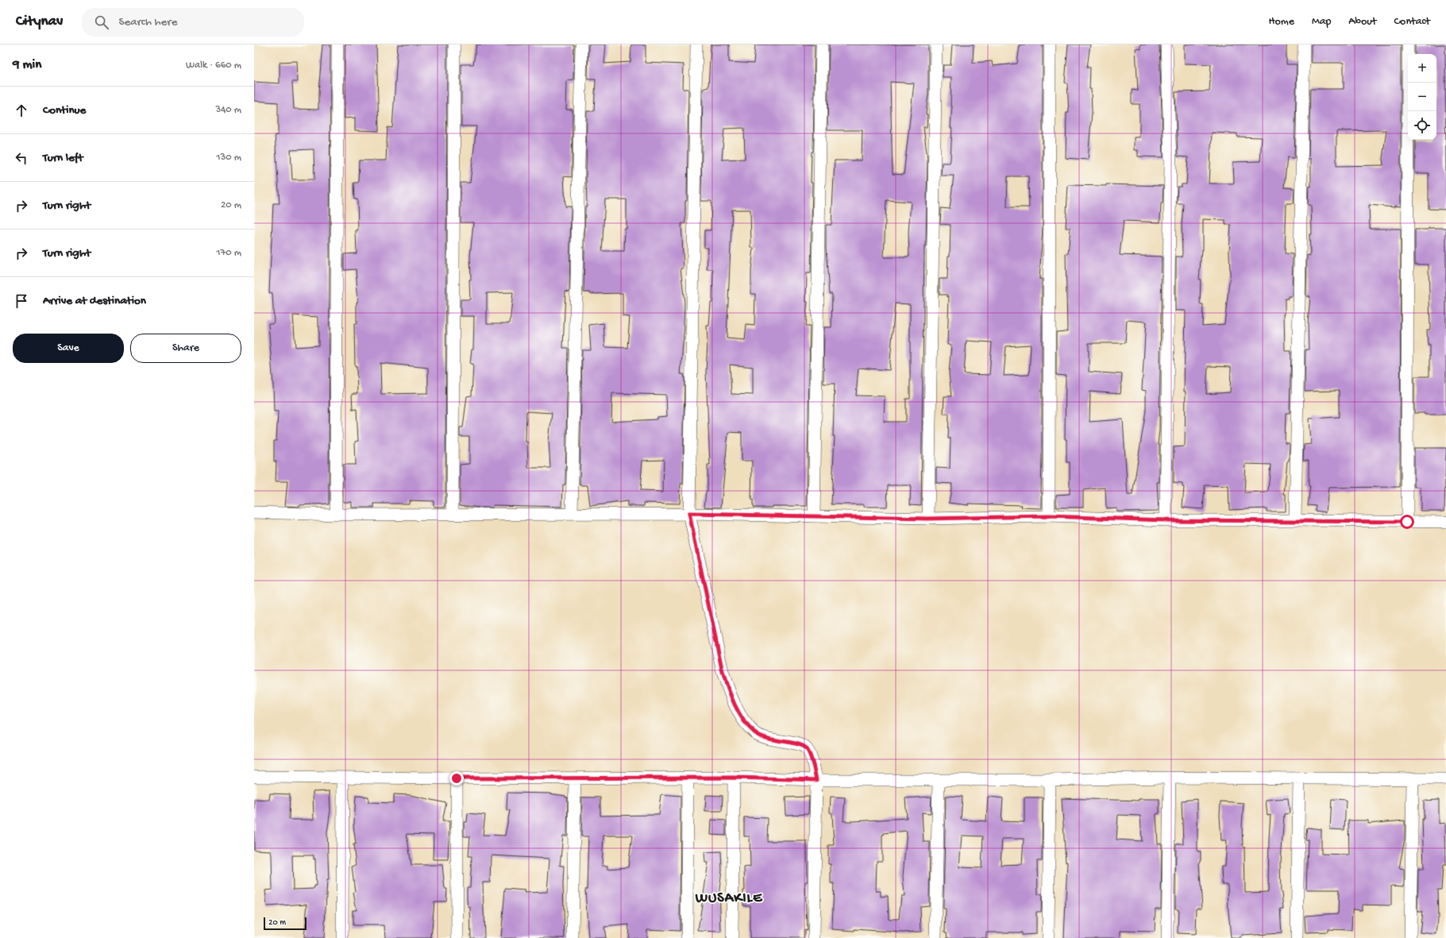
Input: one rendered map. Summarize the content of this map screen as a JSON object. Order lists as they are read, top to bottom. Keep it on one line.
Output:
{"districts":["WUSAKILE"],"scale_bar":"20 m","page":{"header":"Citynav","search":"Search here","nav":["Home","Map","About","Contact"],"heading":["9 min","Walk · 660 m"],"map_buttons":["+","−"],"list":[["Continue","340 m"],["Turn left","130 m"],["Turn right","20 m"],["Turn right","170 m"],"Arrive at destination"],"buttons":["Save","Share"],"scale":"20 m"}}
